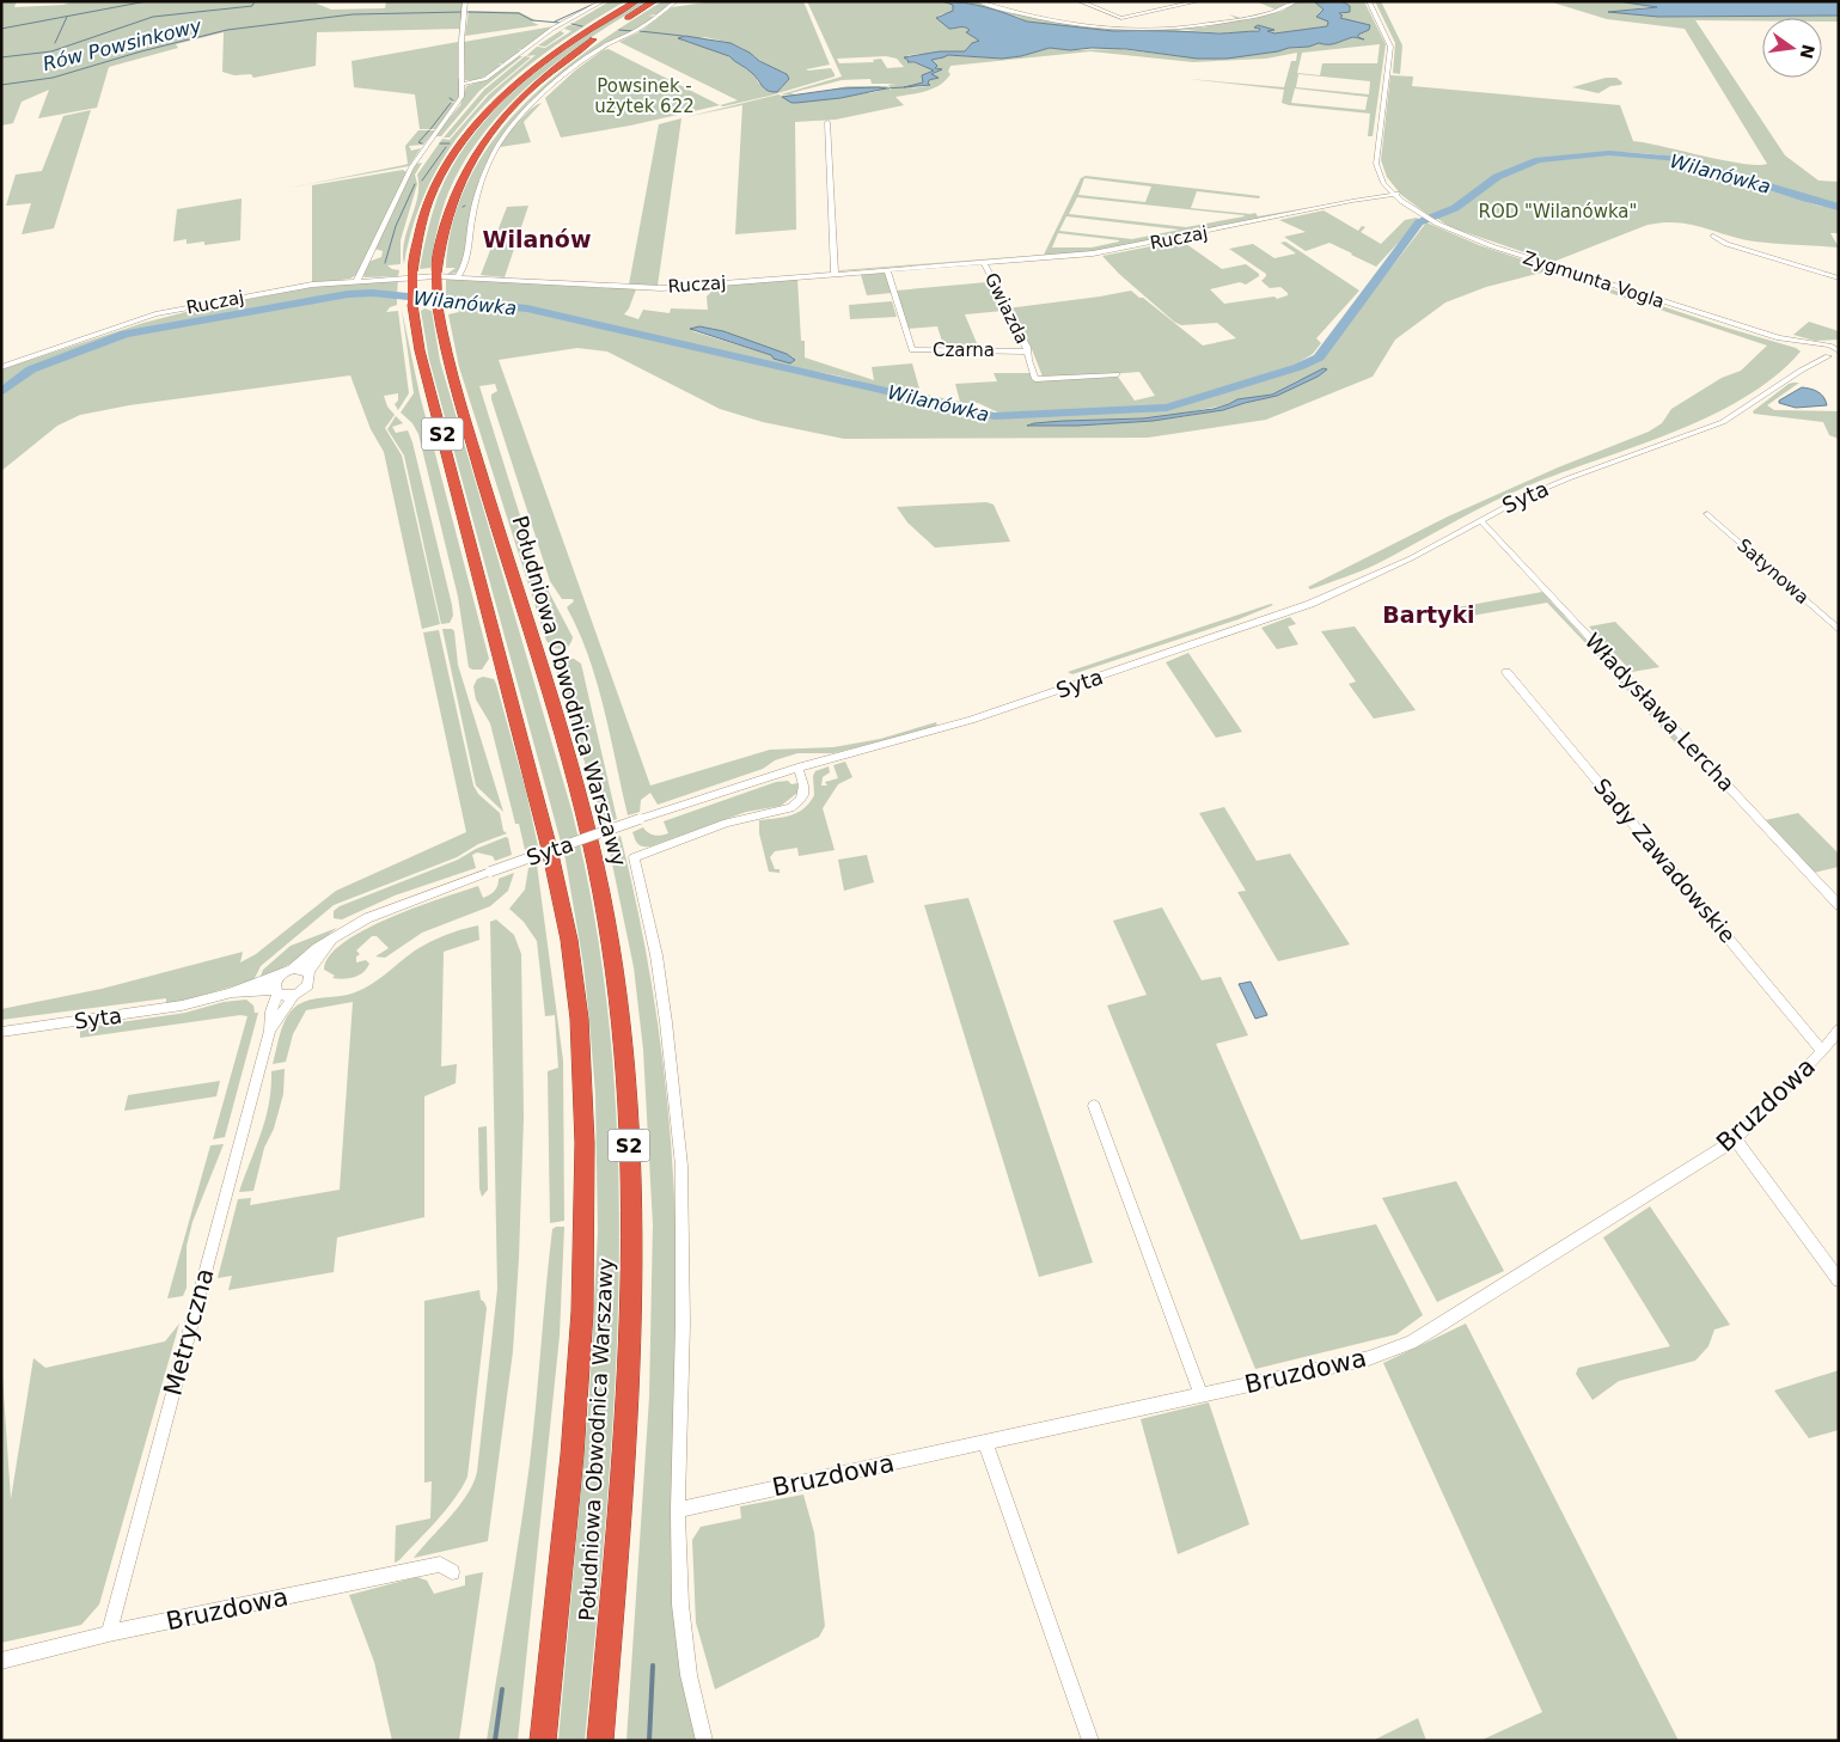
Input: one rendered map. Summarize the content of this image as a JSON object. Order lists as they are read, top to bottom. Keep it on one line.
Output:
{"streets":{"highway":["S2","Południowa Obwodnica Warszawy"],"street":["Ruczaj","Zygmunta Vogla","Gwiazda","Czarna","Syta","Satynowa","Władysława Lercha","Sady Zawadowskie","Bruzdowa","Metryczna"]},"crossings":[["Ruczaj","Zygmunta Vogla"],["Ruczaj","Gwiazda"],["Ruczaj","Czarna"],["Zygmunta Vogla","Syta"],["Gwiazda","Czarna"],["Syta","Władysława Lercha"],["Syta","Metryczna"],["Sady Zawadowskie","Bruzdowa"],["Bruzdowa","Metryczna"]],"districts":["Wilanów","Bartyki"],"water":["Rów Powsinkowy","Wilanówka"],"parks":["Powsinek - użytek 622","ROD \"Wilanówka\""],"north":"right"}
